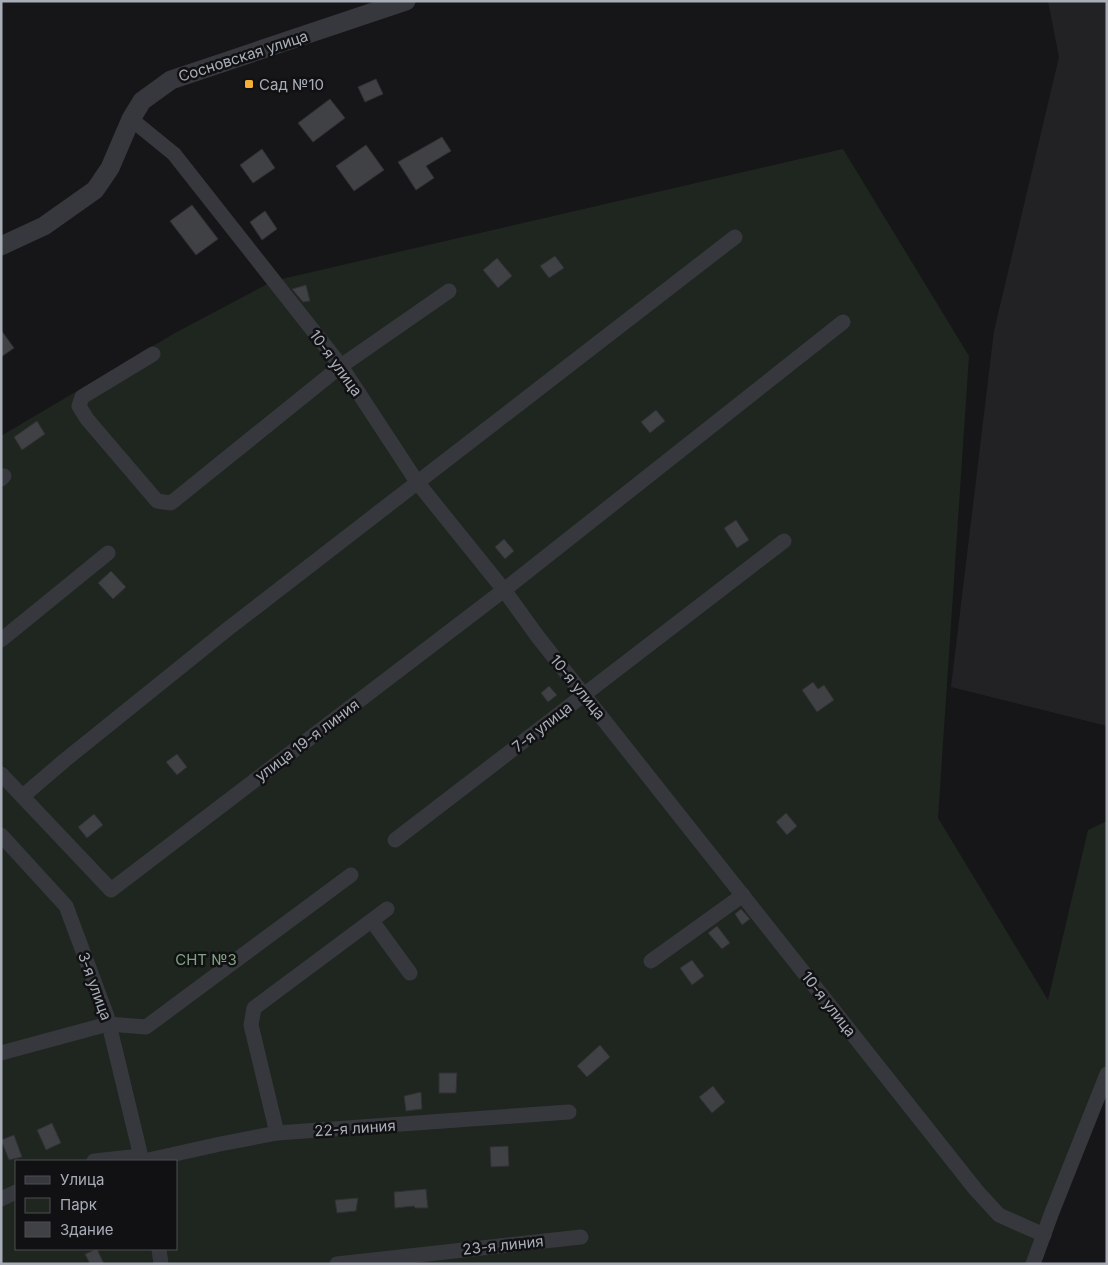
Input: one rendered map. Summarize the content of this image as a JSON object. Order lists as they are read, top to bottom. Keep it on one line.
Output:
{"streets":{"street":["Сосновская улица","10-я улица","7-я улица","улица 19-я линия","3-я улица","22-я линия","23-я линия"]},"crossings":[["Сосновская улица","10-я улица"],["10-я улица","7-я улица"],["10-я улица","улица 19-я линия"],["3-я улица","22-я линия"]],"parks":["СНТ №3"],"places":{"transit":["Сад №10"]},"legend":["Улица","Парк","Здание"]}
